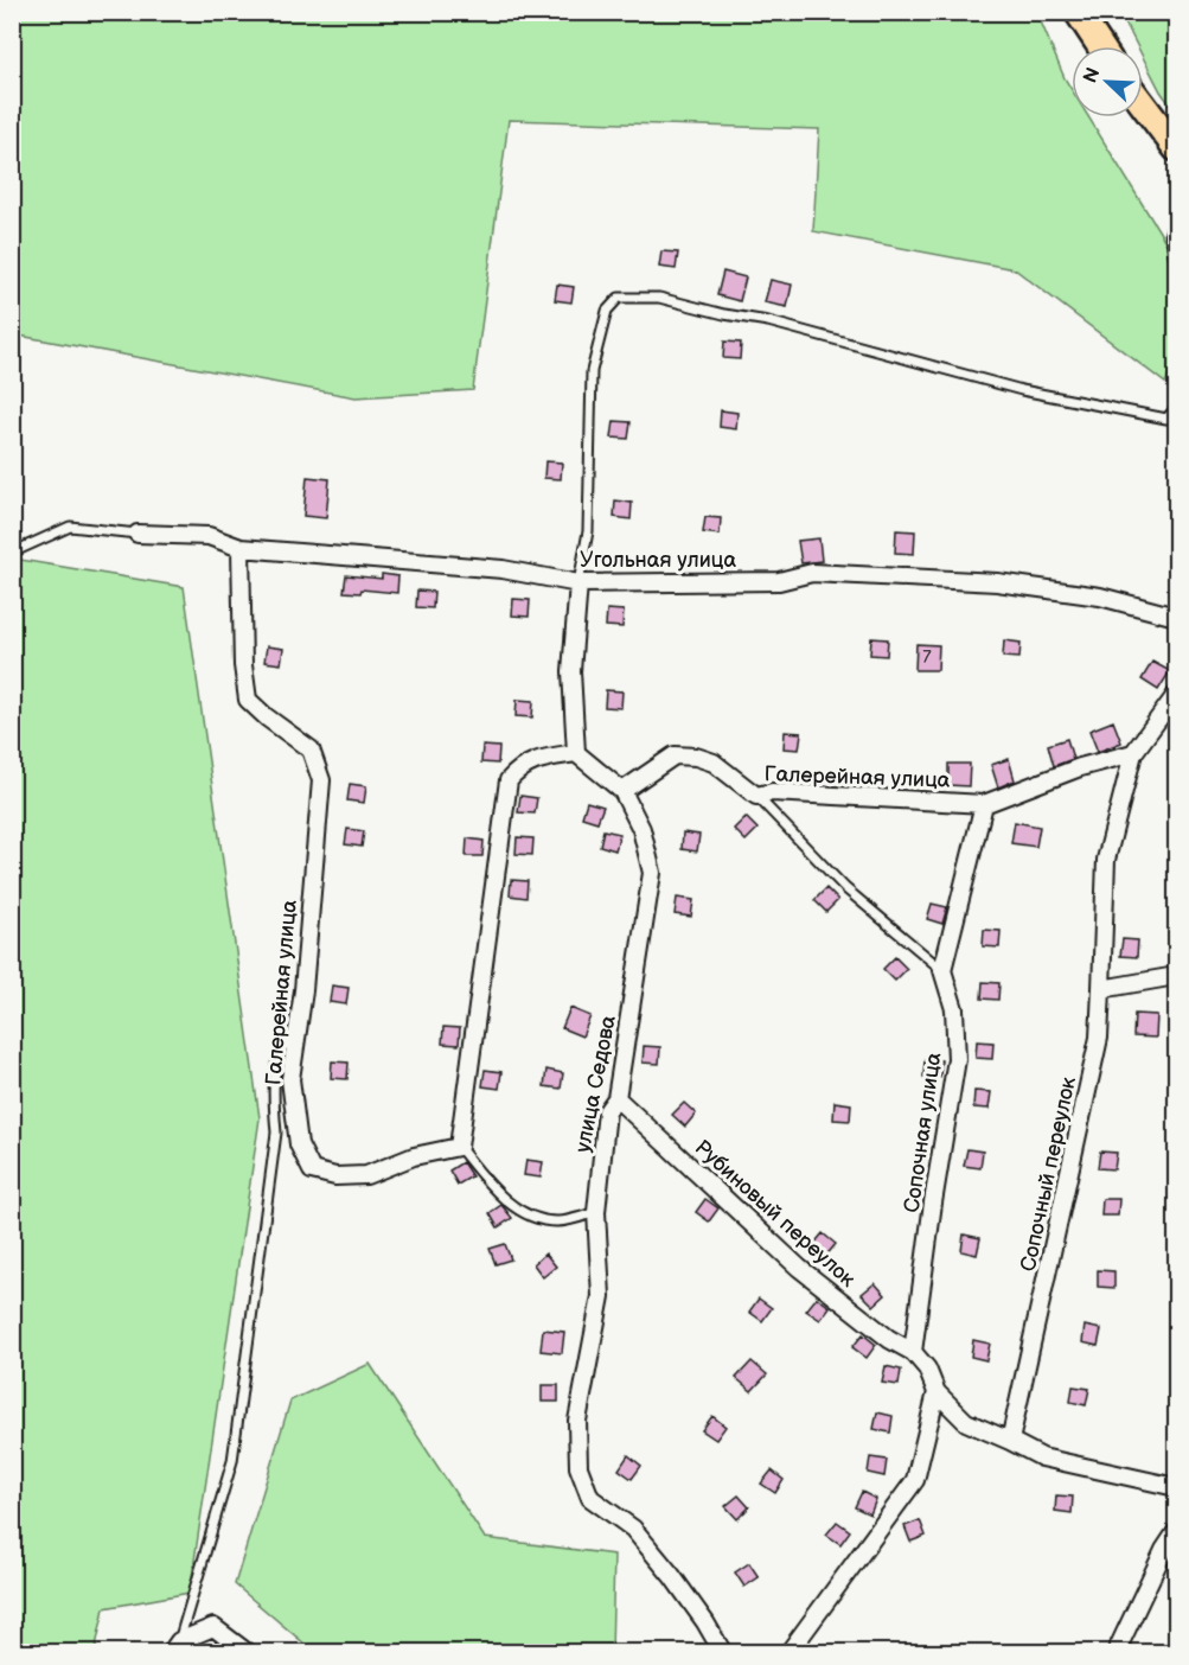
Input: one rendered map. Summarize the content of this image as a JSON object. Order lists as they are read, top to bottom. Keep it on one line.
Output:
{"streets":{"street":["Угольная улица","Галерейная улица","улица Седова","Сопочная улица","Сопочный переулок","Рубиновый переулок"]},"crossings":[["Угольная улица","Галерейная улица"],["Галерейная улица","улица Седова"],["улица Седова","Рубиновый переулок"],["Сопочная улица","Рубиновый переулок"]],"house_numbers":["7"],"north":"top left"}
